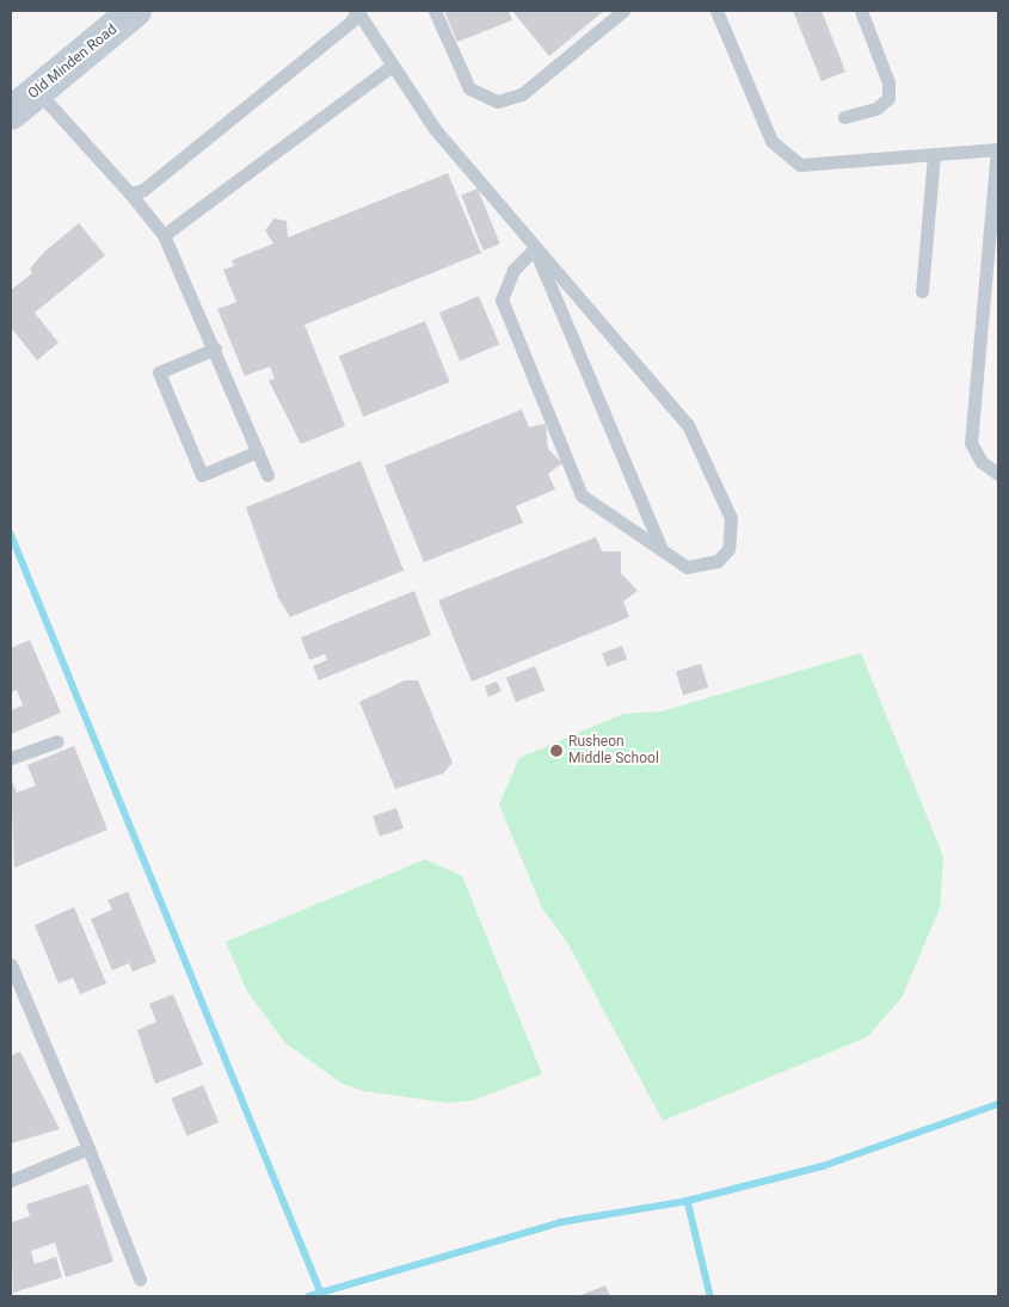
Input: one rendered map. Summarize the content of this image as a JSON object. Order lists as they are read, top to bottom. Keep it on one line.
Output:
{"streets":{"main road":["Old Minden Road"]},"places":["Rusheon Middle School"]}
